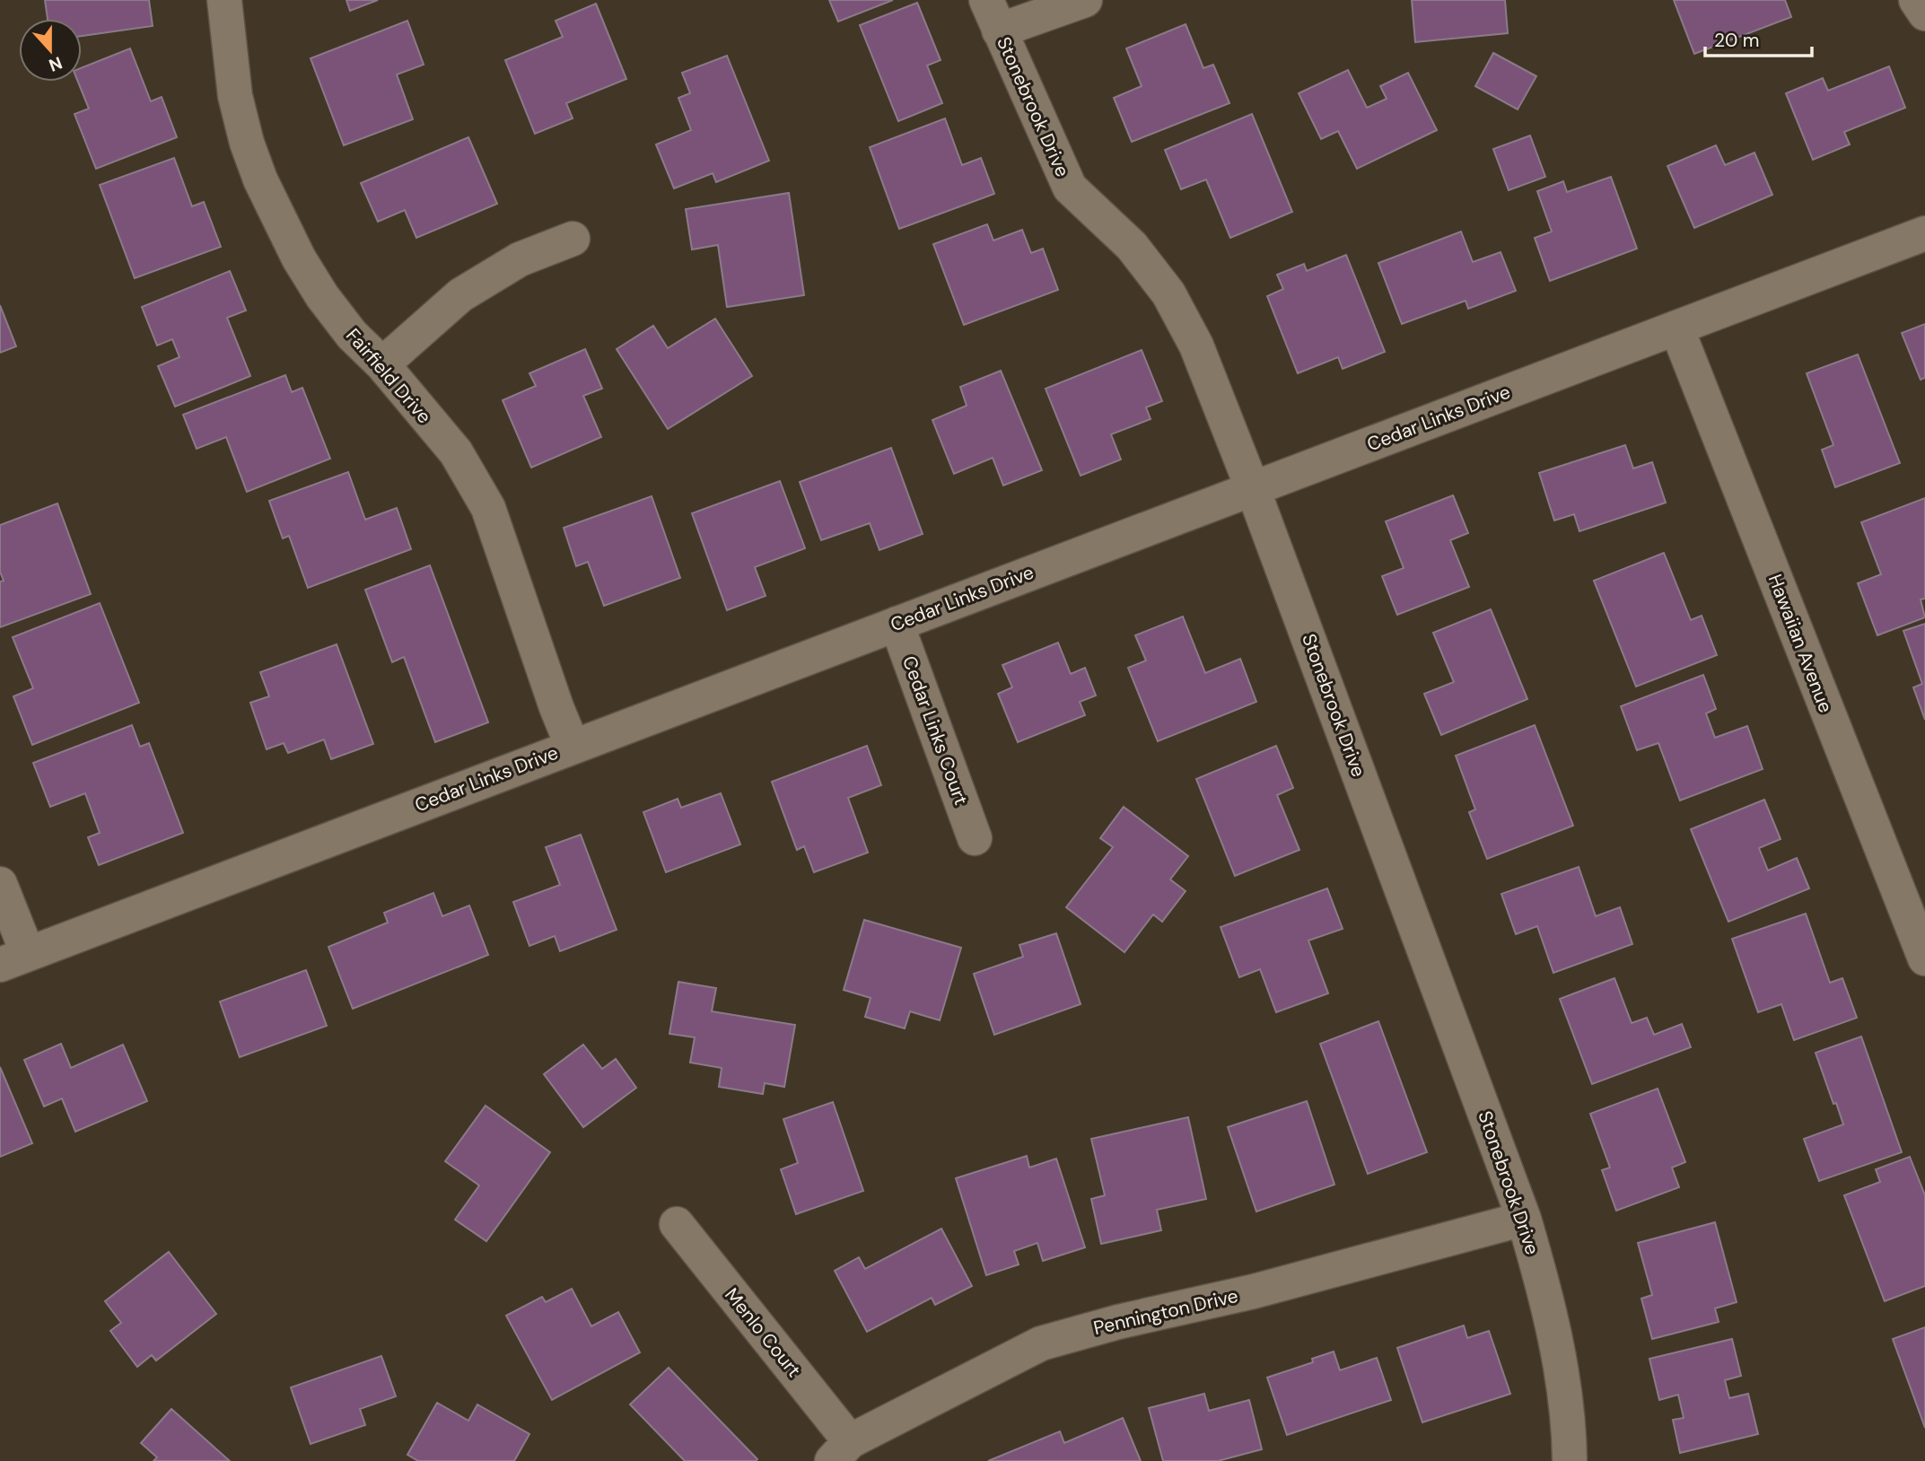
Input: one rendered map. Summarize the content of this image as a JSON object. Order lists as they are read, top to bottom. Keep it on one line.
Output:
{"streets":{"street":["Stonebrook Drive","Fairfield Drive","Cedar Links Drive","Hawaiian Avenue","Cedar Links Court","Pennington Drive","Menlo Court"]},"crossings":[["Stonebrook Drive","Cedar Links Drive"],["Stonebrook Drive","Pennington Drive"],["Fairfield Drive","Cedar Links Drive"],["Cedar Links Drive","Hawaiian Avenue"],["Cedar Links Drive","Cedar Links Court"],["Pennington Drive","Menlo Court"]],"scale_bar":"20 m","north":"bottom"}
